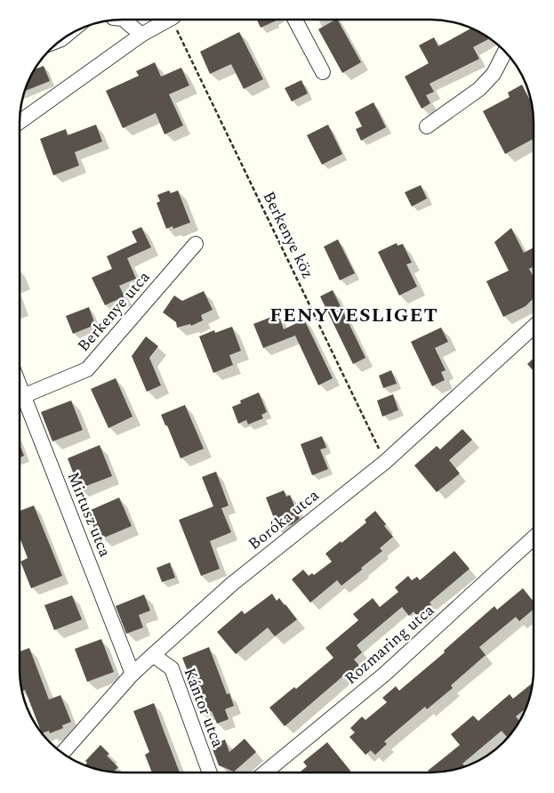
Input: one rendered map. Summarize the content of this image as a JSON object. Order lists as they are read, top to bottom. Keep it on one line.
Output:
{"streets":{"street":["Berkenye utca","Mirtusz utca","Boróka utca","Rozmaring utca","Kántor utca"],"path":["Berkenye köz"]},"crossings":[["Berkenye köz","Boróka utca"],["Berkenye utca","Mirtusz utca"],["Mirtusz utca","Boróka utca"],["Boróka utca","Kántor utca"]],"districts":["FENYVESLIGET"]}
